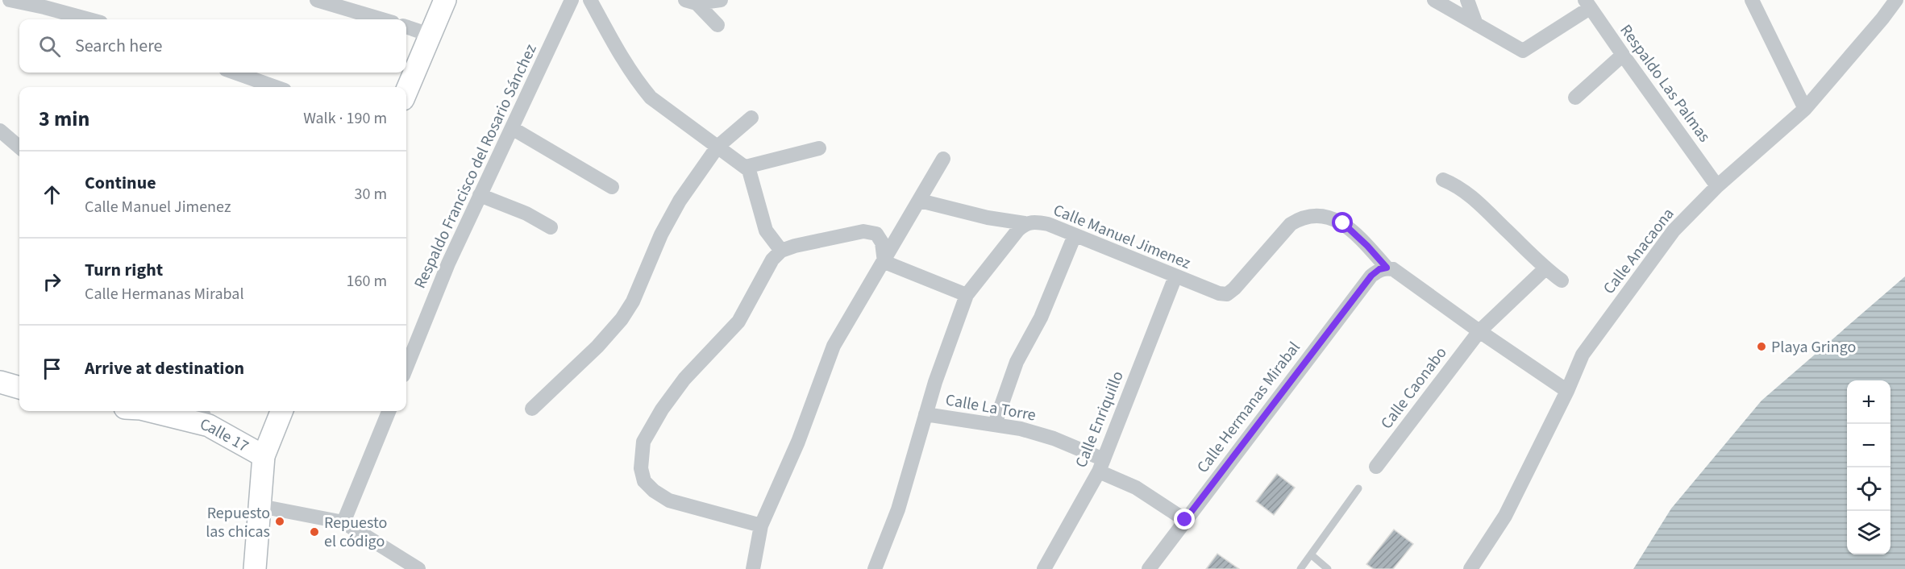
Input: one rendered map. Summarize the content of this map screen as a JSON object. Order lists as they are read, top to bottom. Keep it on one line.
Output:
{"streets":{"main road":["Calle 17"],"street":["Respaldo Las Palmas","Respaldo Francisco del Rosario Sánchez","Calle Manuel Jimenez","Calle Anacaona","Calle Caonabo","Calle La Torre","Calle Hermanas Mirabal","Calle Enriquillo"]},"crossings":[["Respaldo Las Palmas","Calle Anacaona"],["Calle Manuel Jimenez","Calle Hermanas Mirabal"],["Calle Manuel Jimenez","Calle Enriquillo"],["Calle La Torre","Calle Hermanas Mirabal"],["Calle La Torre","Calle Enriquillo"]],"places":["Playa Gringo","Repuesto las chicas","Repuesto el código"],"page":{"search":"Search here","heading":["3 min","Walk · 190 m"],"list":[["Continue","Calle Manuel Jimenez","30 m"],["Turn right","Calle Hermanas Mirabal","160 m"],"Arrive at destination"],"map_buttons":["+","−"]}}
